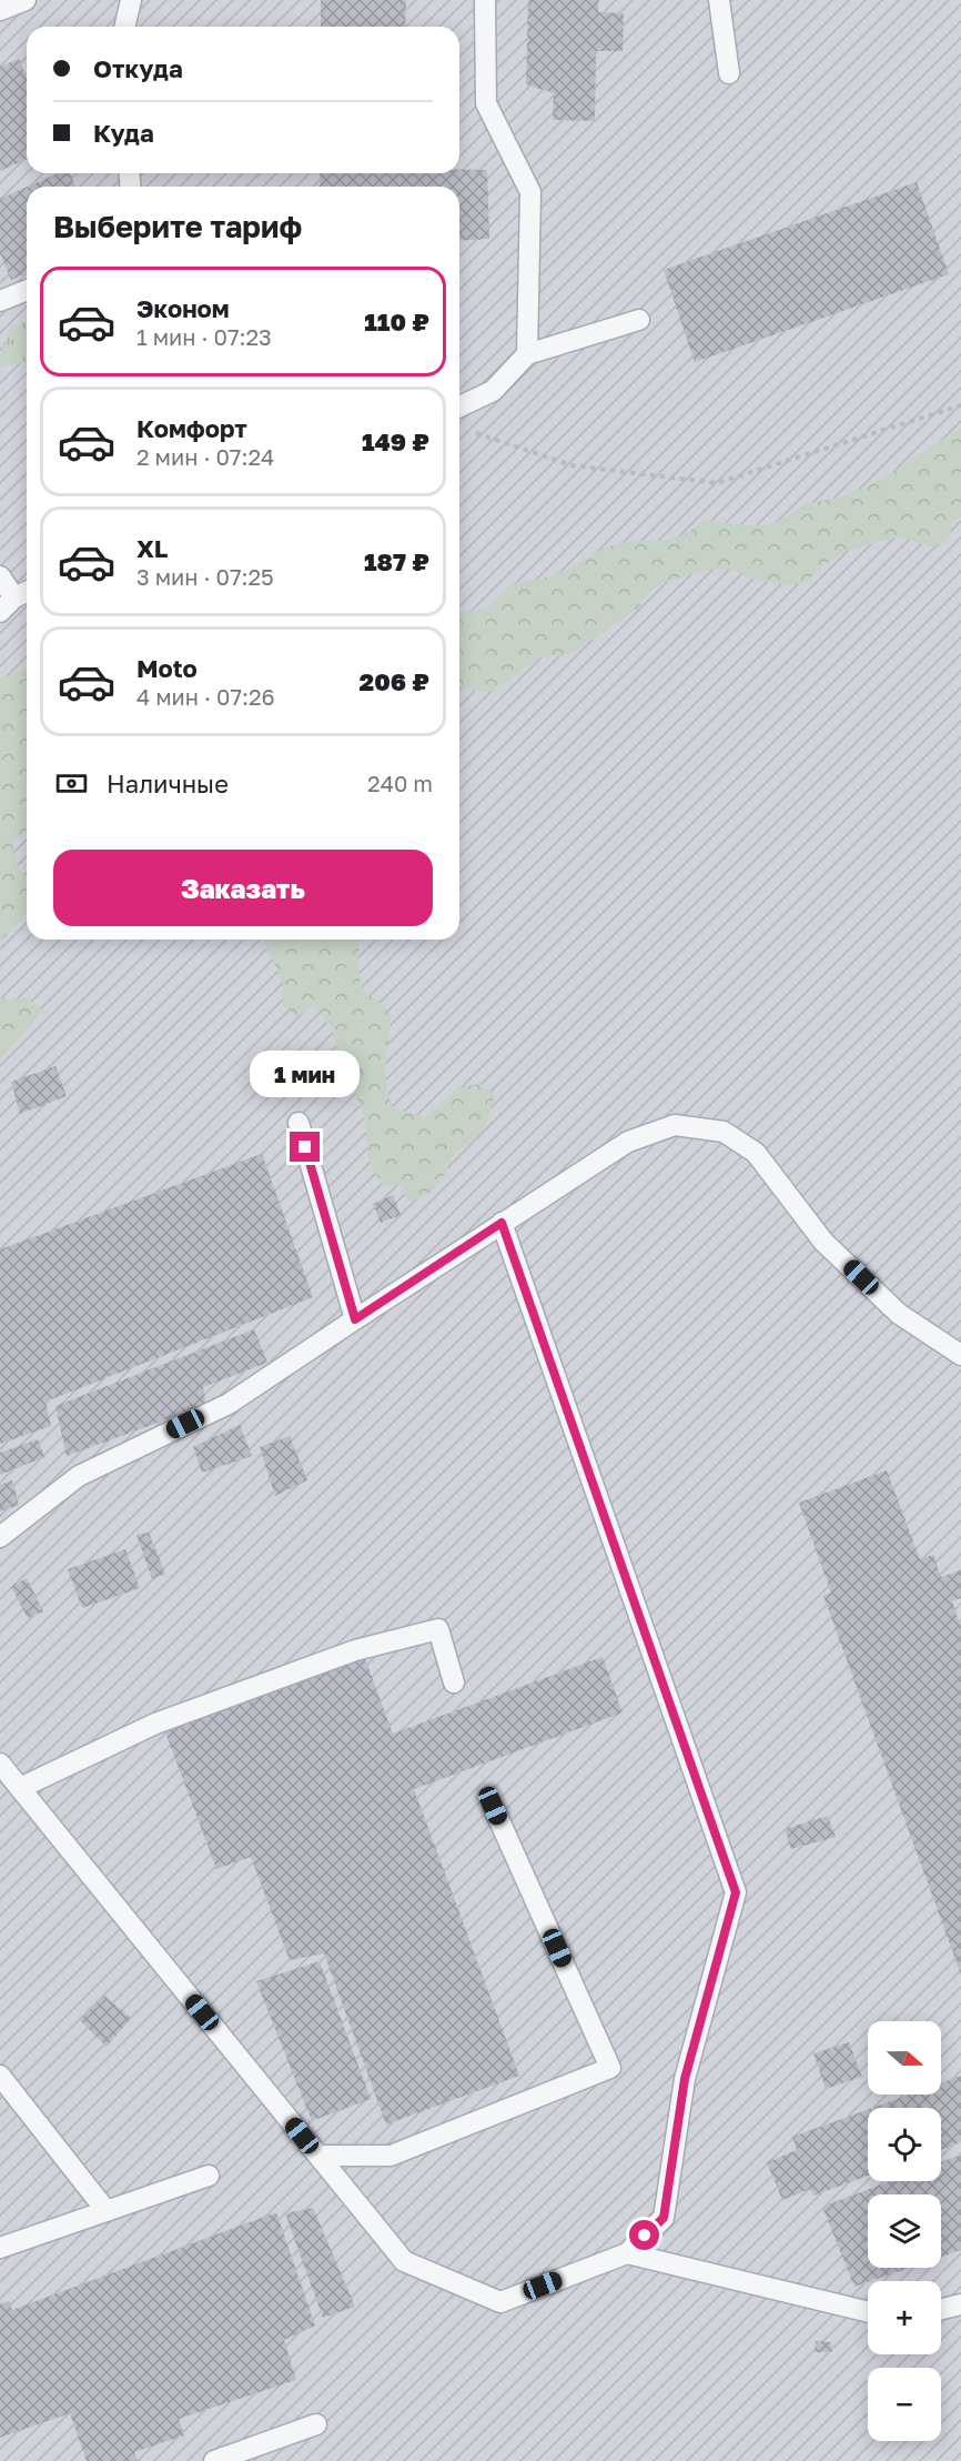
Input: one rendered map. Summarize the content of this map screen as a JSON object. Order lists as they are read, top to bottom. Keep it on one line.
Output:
{"north":"right","page":{"banner":["Откуда","Куда"],"heading":"Выберите тариф","list":[{"name":"Эконом","note":"1 мин · 07:23","value":"110 ₽"},{"name":"Комфорт","note":"2 мин · 07:24","value":"149 ₽"},{"name":"XL","note":"3 мин · 07:25","value":"187 ₽"},{"name":"Moto","note":"4 мин · 07:26","value":"206 ₽"}],"pay":["Наличные","240 m"],"buttons":"Заказать","bubble":"1 мин","map_buttons":["+","−"]}}
